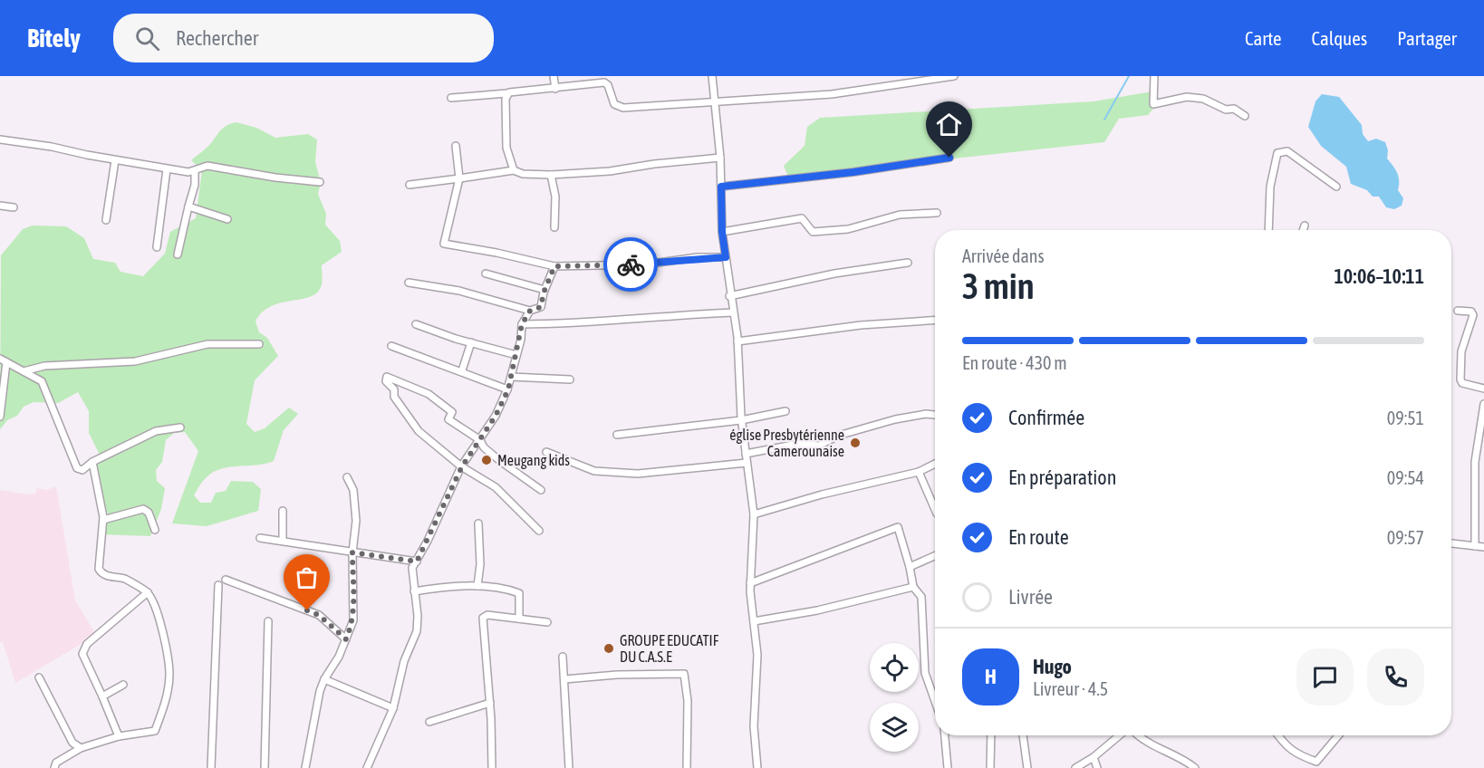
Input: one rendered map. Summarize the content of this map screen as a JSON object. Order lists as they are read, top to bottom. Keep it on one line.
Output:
{"places":["église Presbytérienne Camerounaise","Meugang kids","GROUPE EDUCATIF DU C.A.S.E"],"page":{"header":"Bitely","search":"Rechercher","nav":["Carte","Calques","Partager"],"heading":["3 min","Arrivée dans","10:06–10:11"],"panel":["Hugo","Livreur · 4.5"],"bar":"En route · 430 m","list":[["Confirmée","09:51"],["En préparation","09:54"],["En route","09:57"],"Livrée"],"round":"H"}}
